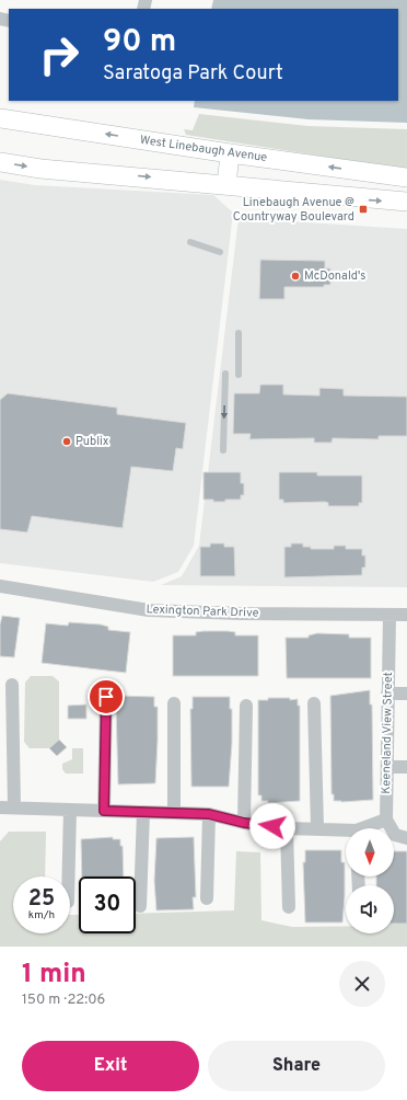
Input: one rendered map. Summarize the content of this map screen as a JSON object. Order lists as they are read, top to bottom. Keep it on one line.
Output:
{"streets":{"main road":["West Linebaugh Avenue"],"street":["Lexington Park Drive","Keeneland View Street"]},"crossings":[["Lexington Park Drive","Keeneland View Street"]],"places":{"transit":["Linebaugh Avenue @ Countryway Boulevard"],"other":["McDonald's","Publix"]},"north":"bottom","page":{"turn":["90 m","Saratoga Park Court"],"speed":"25 km/h","limit":"30","heading":["1 min","150 m · 22:06"],"buttons":["Exit","Share"]}}
